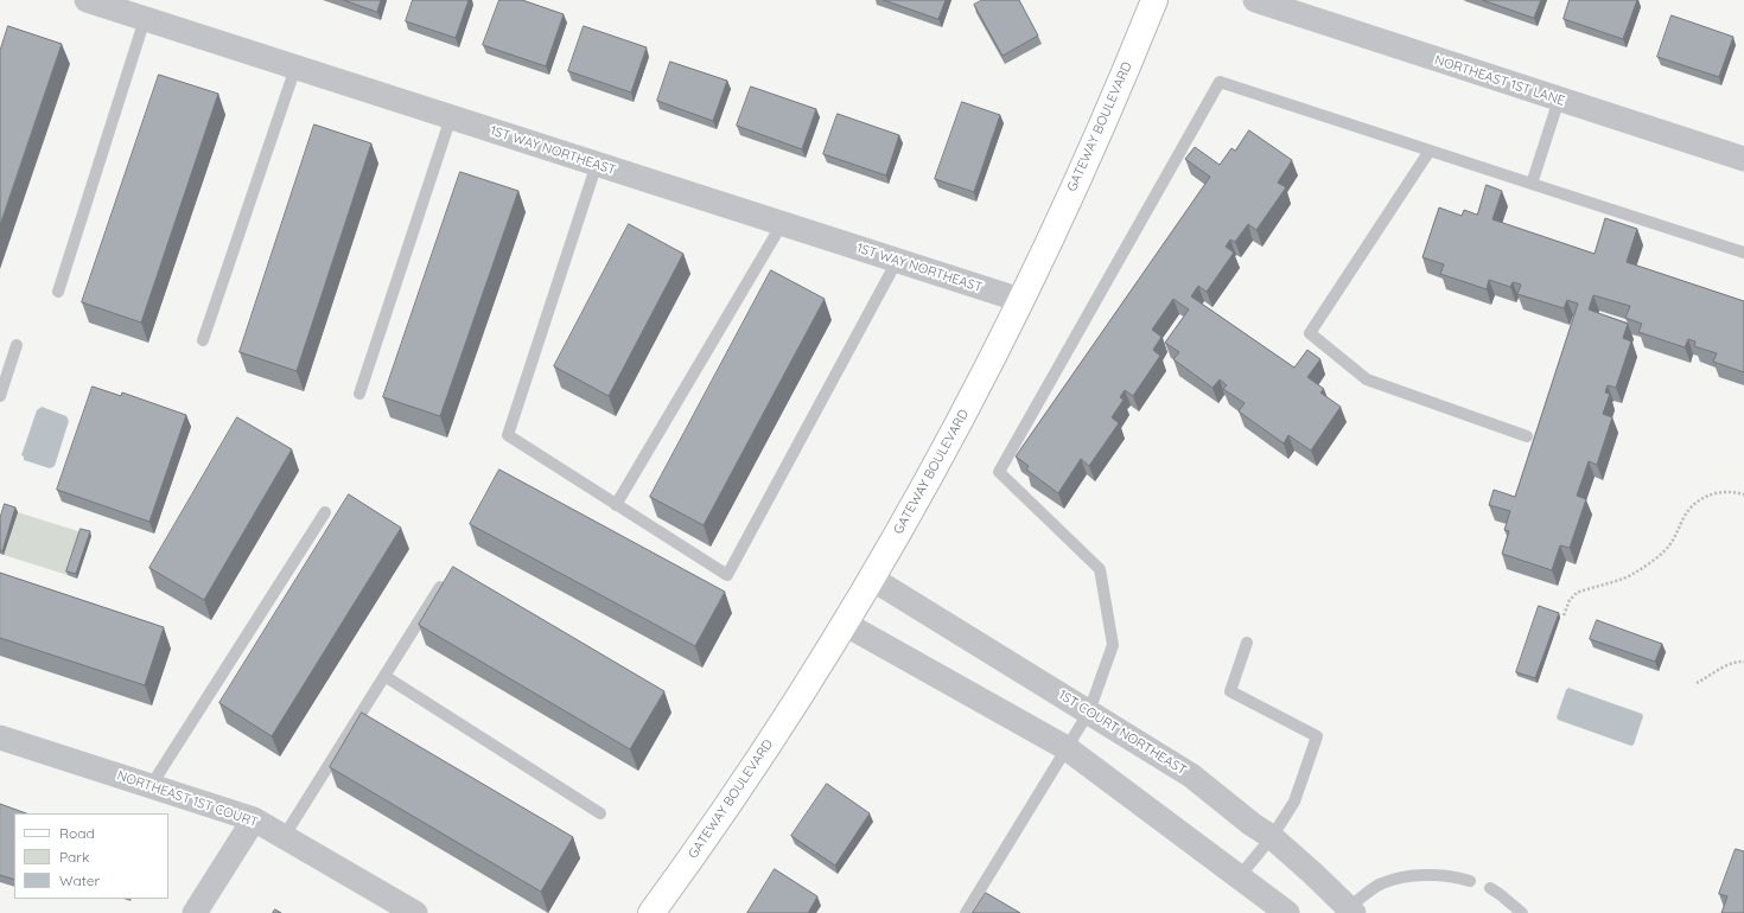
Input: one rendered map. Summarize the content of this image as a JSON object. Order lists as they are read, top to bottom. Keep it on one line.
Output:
{"streets":{"main road":["GATEWAY BOULEVARD"],"street":["NORTHEAST 1ST LANE","1ST WAY NORTHEAST","1ST COURT NORTHEAST","NORTHEAST 1ST COURT"]},"crossings":[["GATEWAY BOULEVARD","1ST WAY NORTHEAST"],["GATEWAY BOULEVARD","1ST COURT NORTHEAST"]],"legend":["Road","Park","Water"]}
